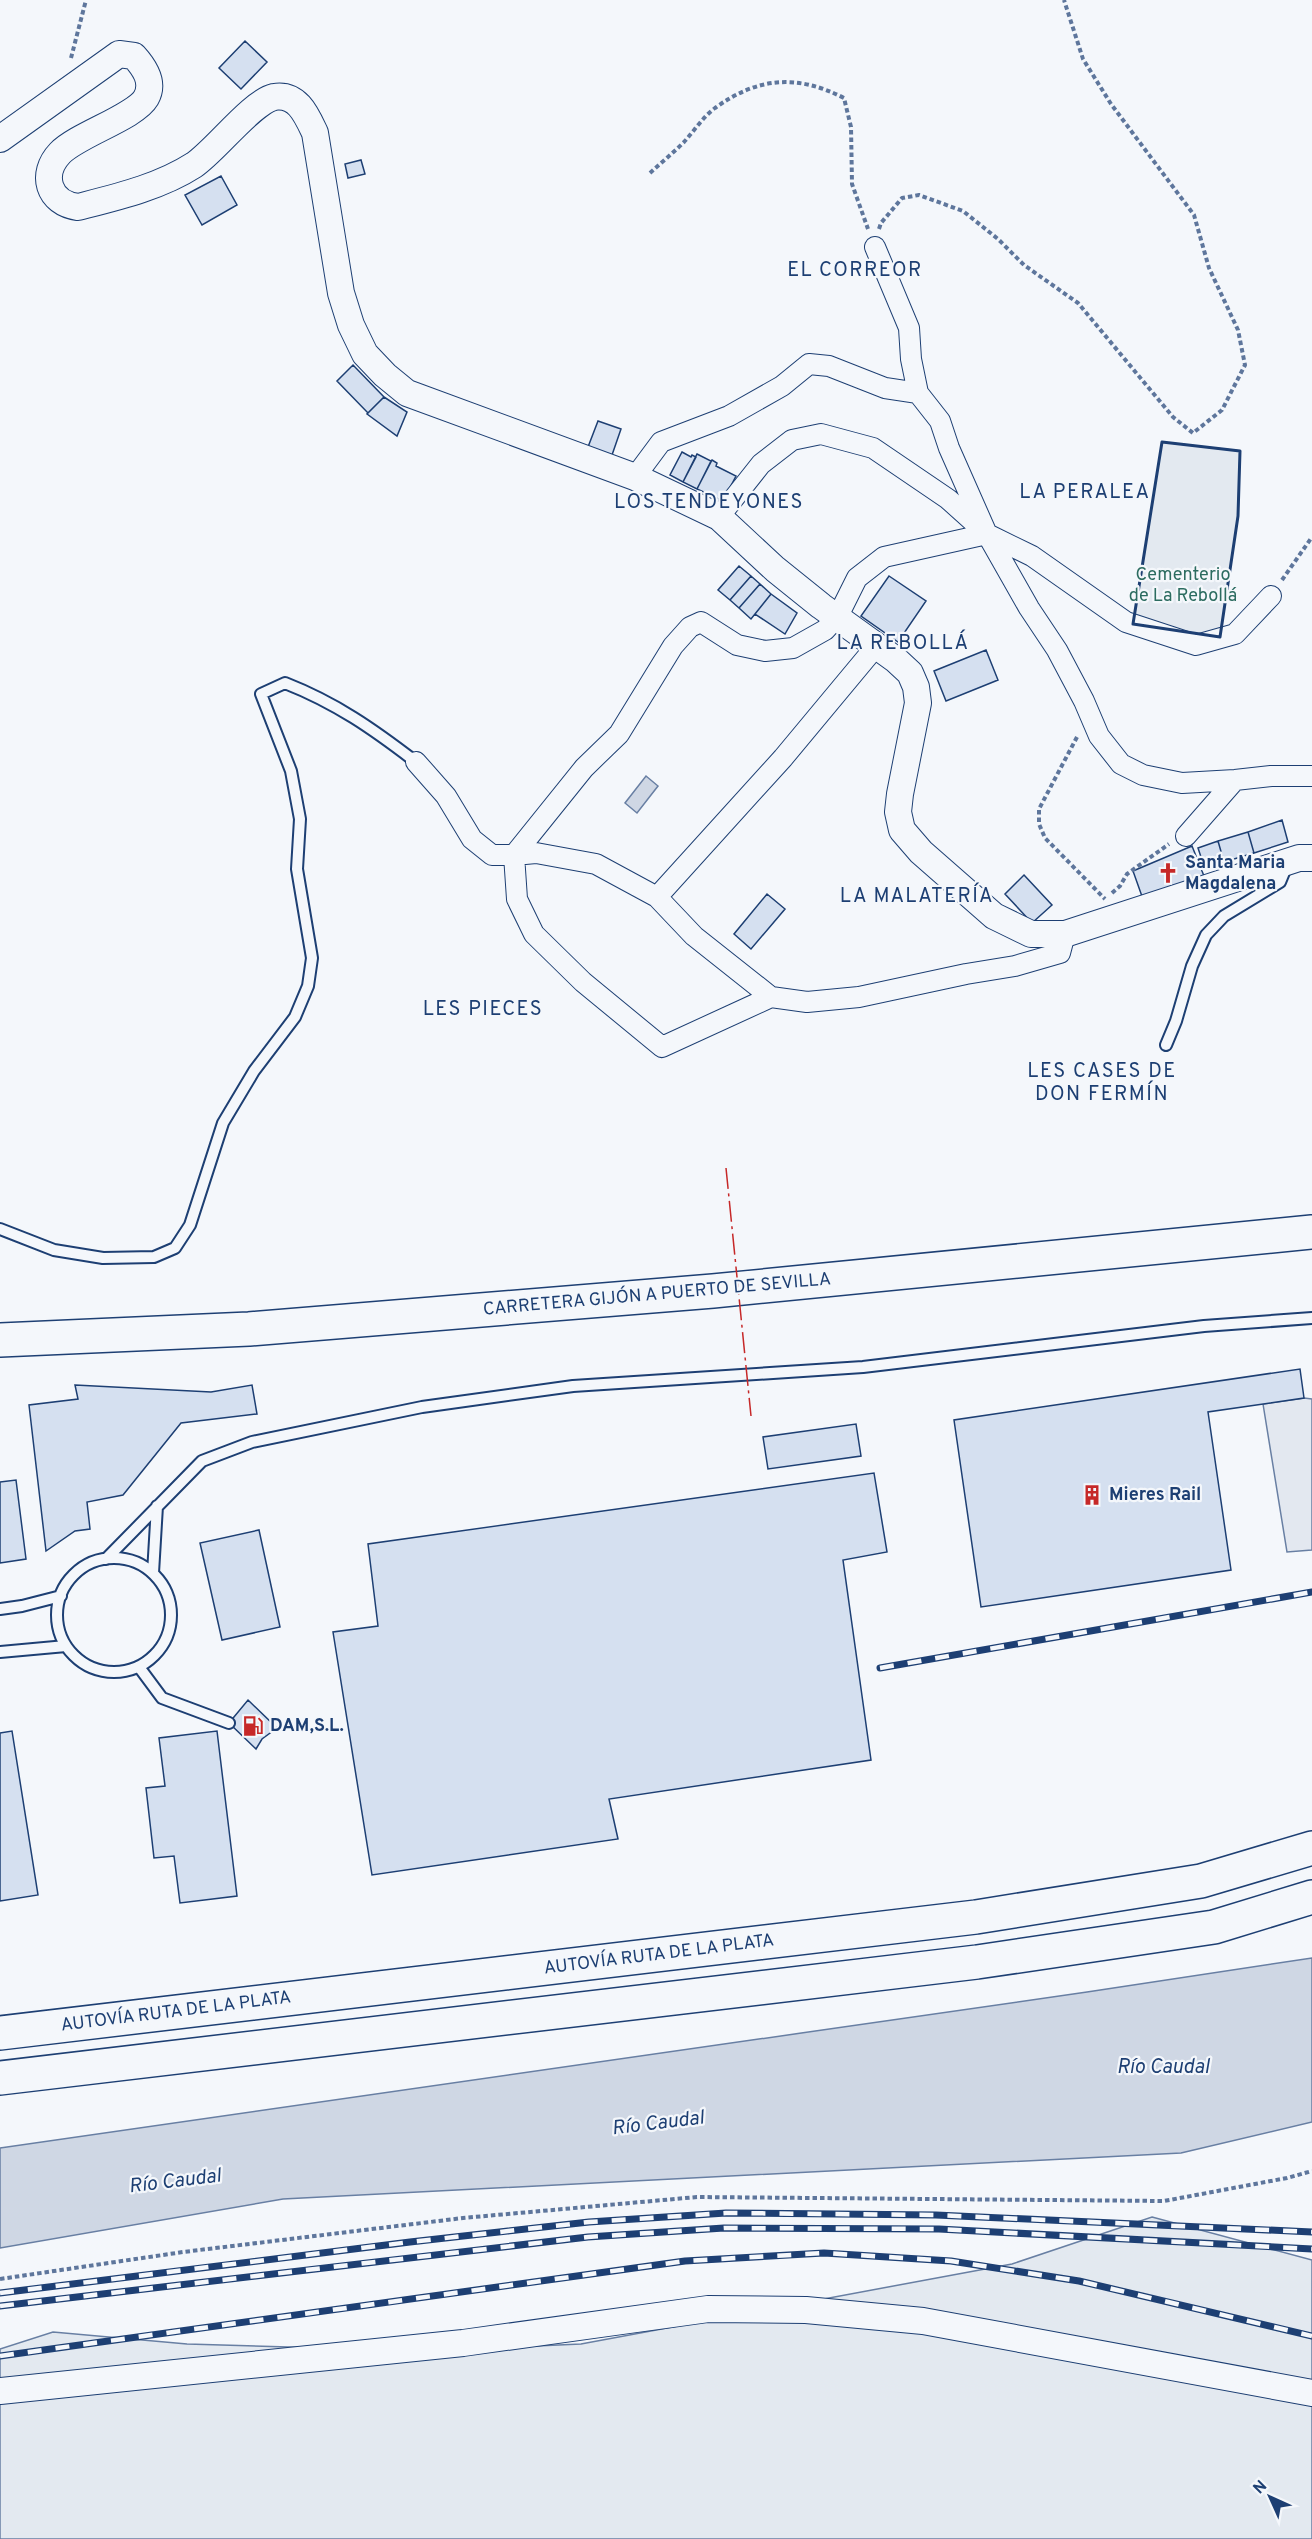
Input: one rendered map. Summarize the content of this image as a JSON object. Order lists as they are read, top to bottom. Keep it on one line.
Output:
{"streets":{"highway":["CARRETERA GIJÓN A PUERTO DE SEVILLA","AUTOVÍA RUTA DE LA PLATA"]},"districts":["EL CORREOR","LA PERALEA","LOS TENDEYONES","LA REBOLLÁ","LA MALATERÍA","LES PIECES","LES CASES DE DON FERMÍN"],"water":["Río Caudal"],"parks":["Cementerio de La Rebollá"],"places":{"church":["Santa Maria Magdalena"],"building":["Mieres Rail"],"fuel station":["DAM,S.L."]},"north":"top left"}
